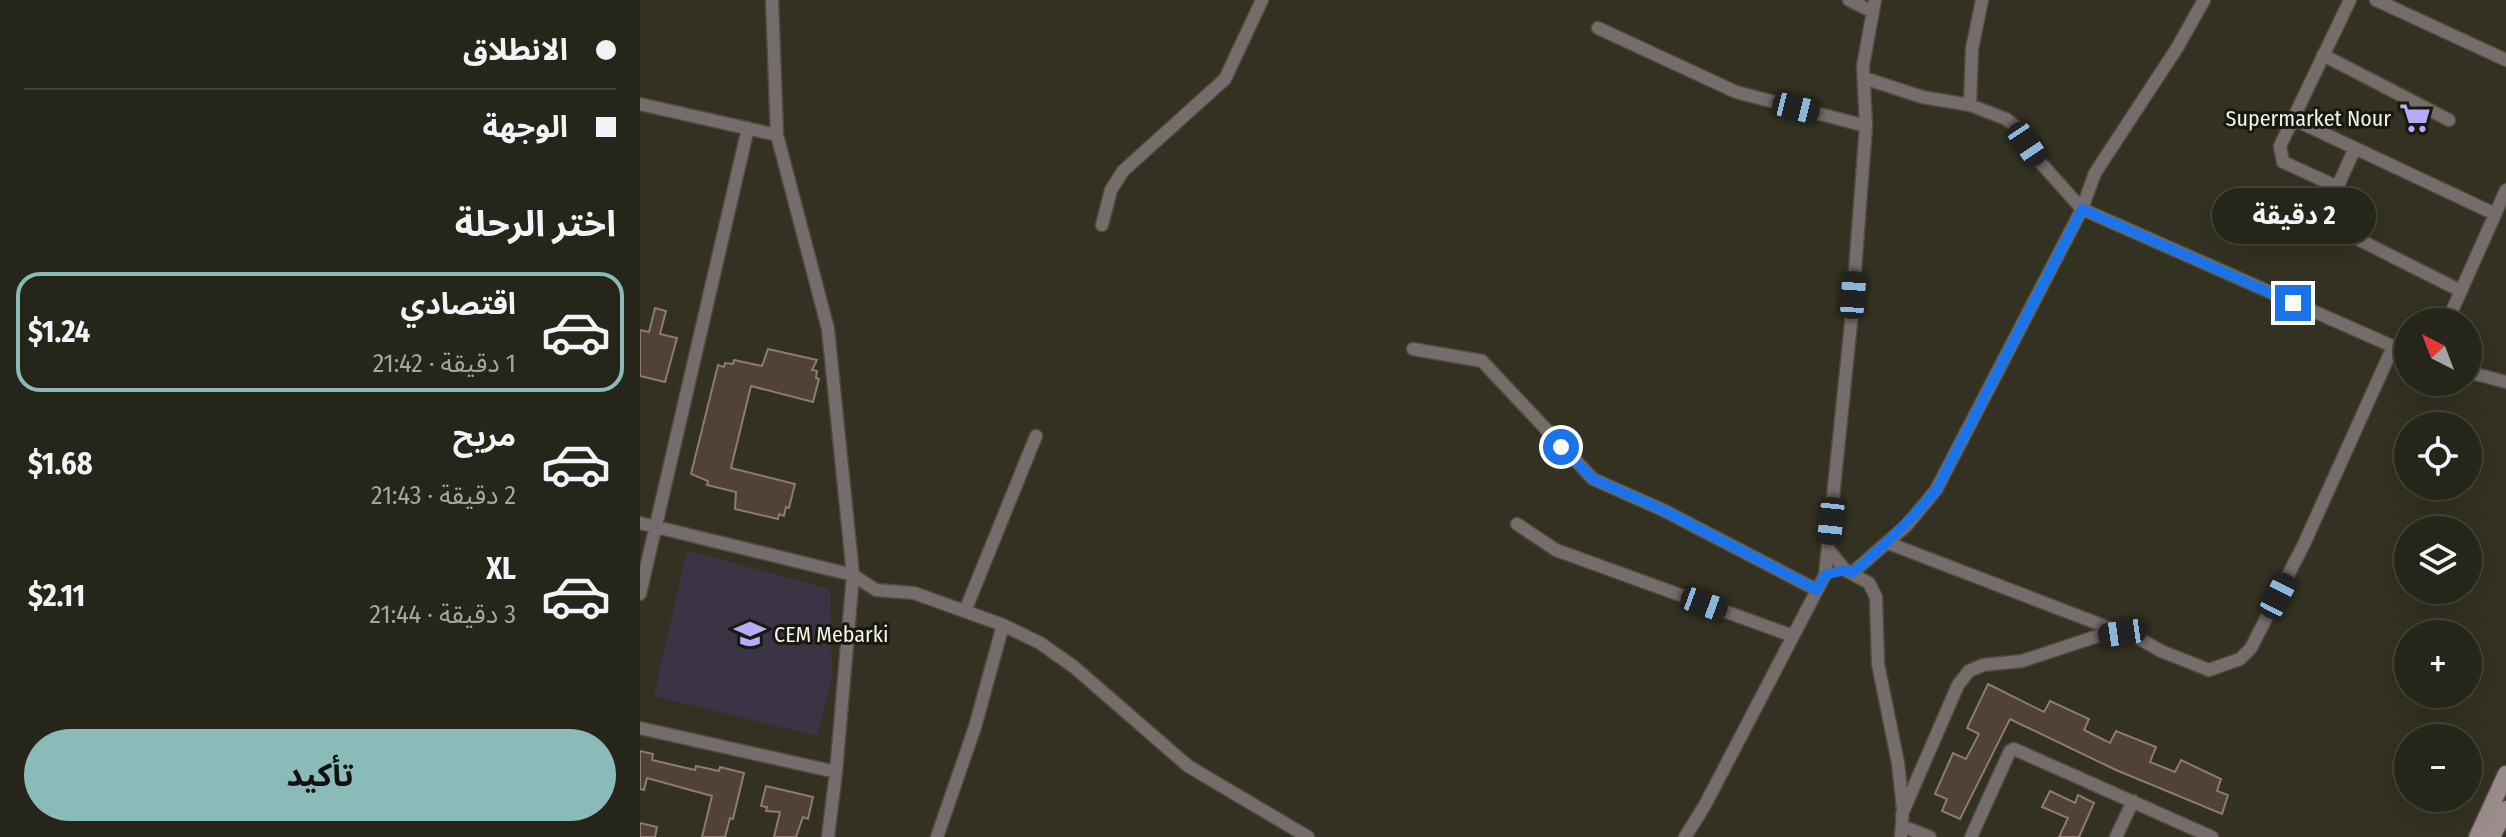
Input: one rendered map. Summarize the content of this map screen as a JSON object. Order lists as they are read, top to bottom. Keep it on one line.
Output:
{"places":{"supermarket":["Supermarket Nour"],"school or university":["CEM Mebarki"]},"north":"top left","page":{"banner":["الانطلاق","الوجهة"],"heading":"اختر الرحلة","bubble":"2 دقيقة","list":[{"name":"اقتصادي","note":"1 دقيقة · 21:42","value":"$1.24"},{"name":"مريح","note":"2 دقيقة · 21:43","value":"$1.68"},{"name":"XL","note":"3 دقيقة · 21:44","value":"$2.11"}],"map_buttons":["+","−"],"buttons":"تأكيد"}}
